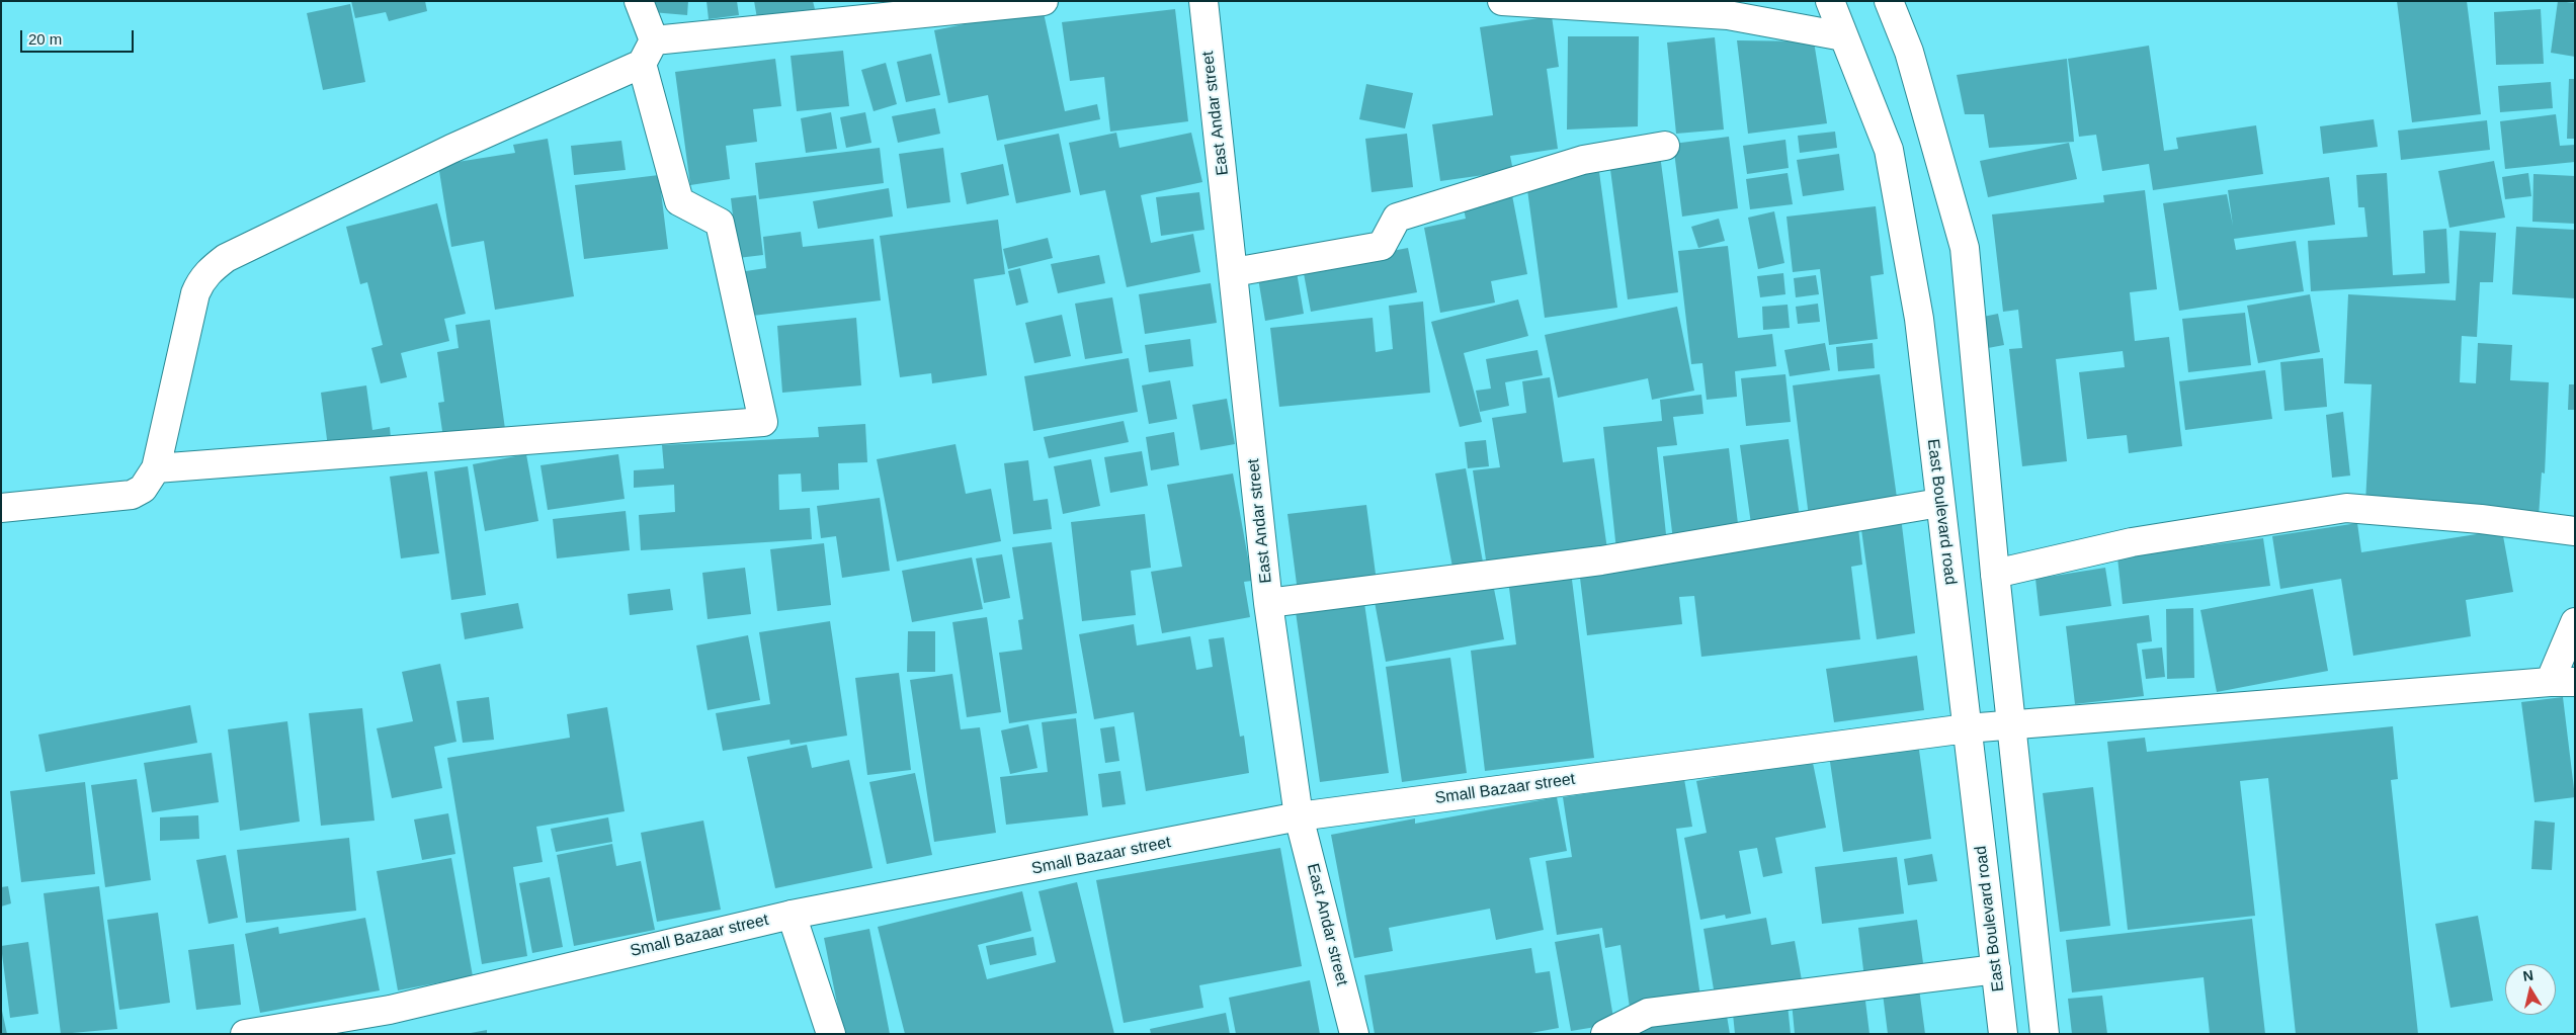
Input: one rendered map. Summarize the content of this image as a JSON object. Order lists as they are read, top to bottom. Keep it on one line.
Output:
{"streets":{"street":["East Andar street","East Boulevard road","Small Bazaar street"]},"crossings":[["East Andar street","Small Bazaar street"],["East Boulevard road","Small Bazaar street"]],"scale_bar":"20 m","north":"top"}
